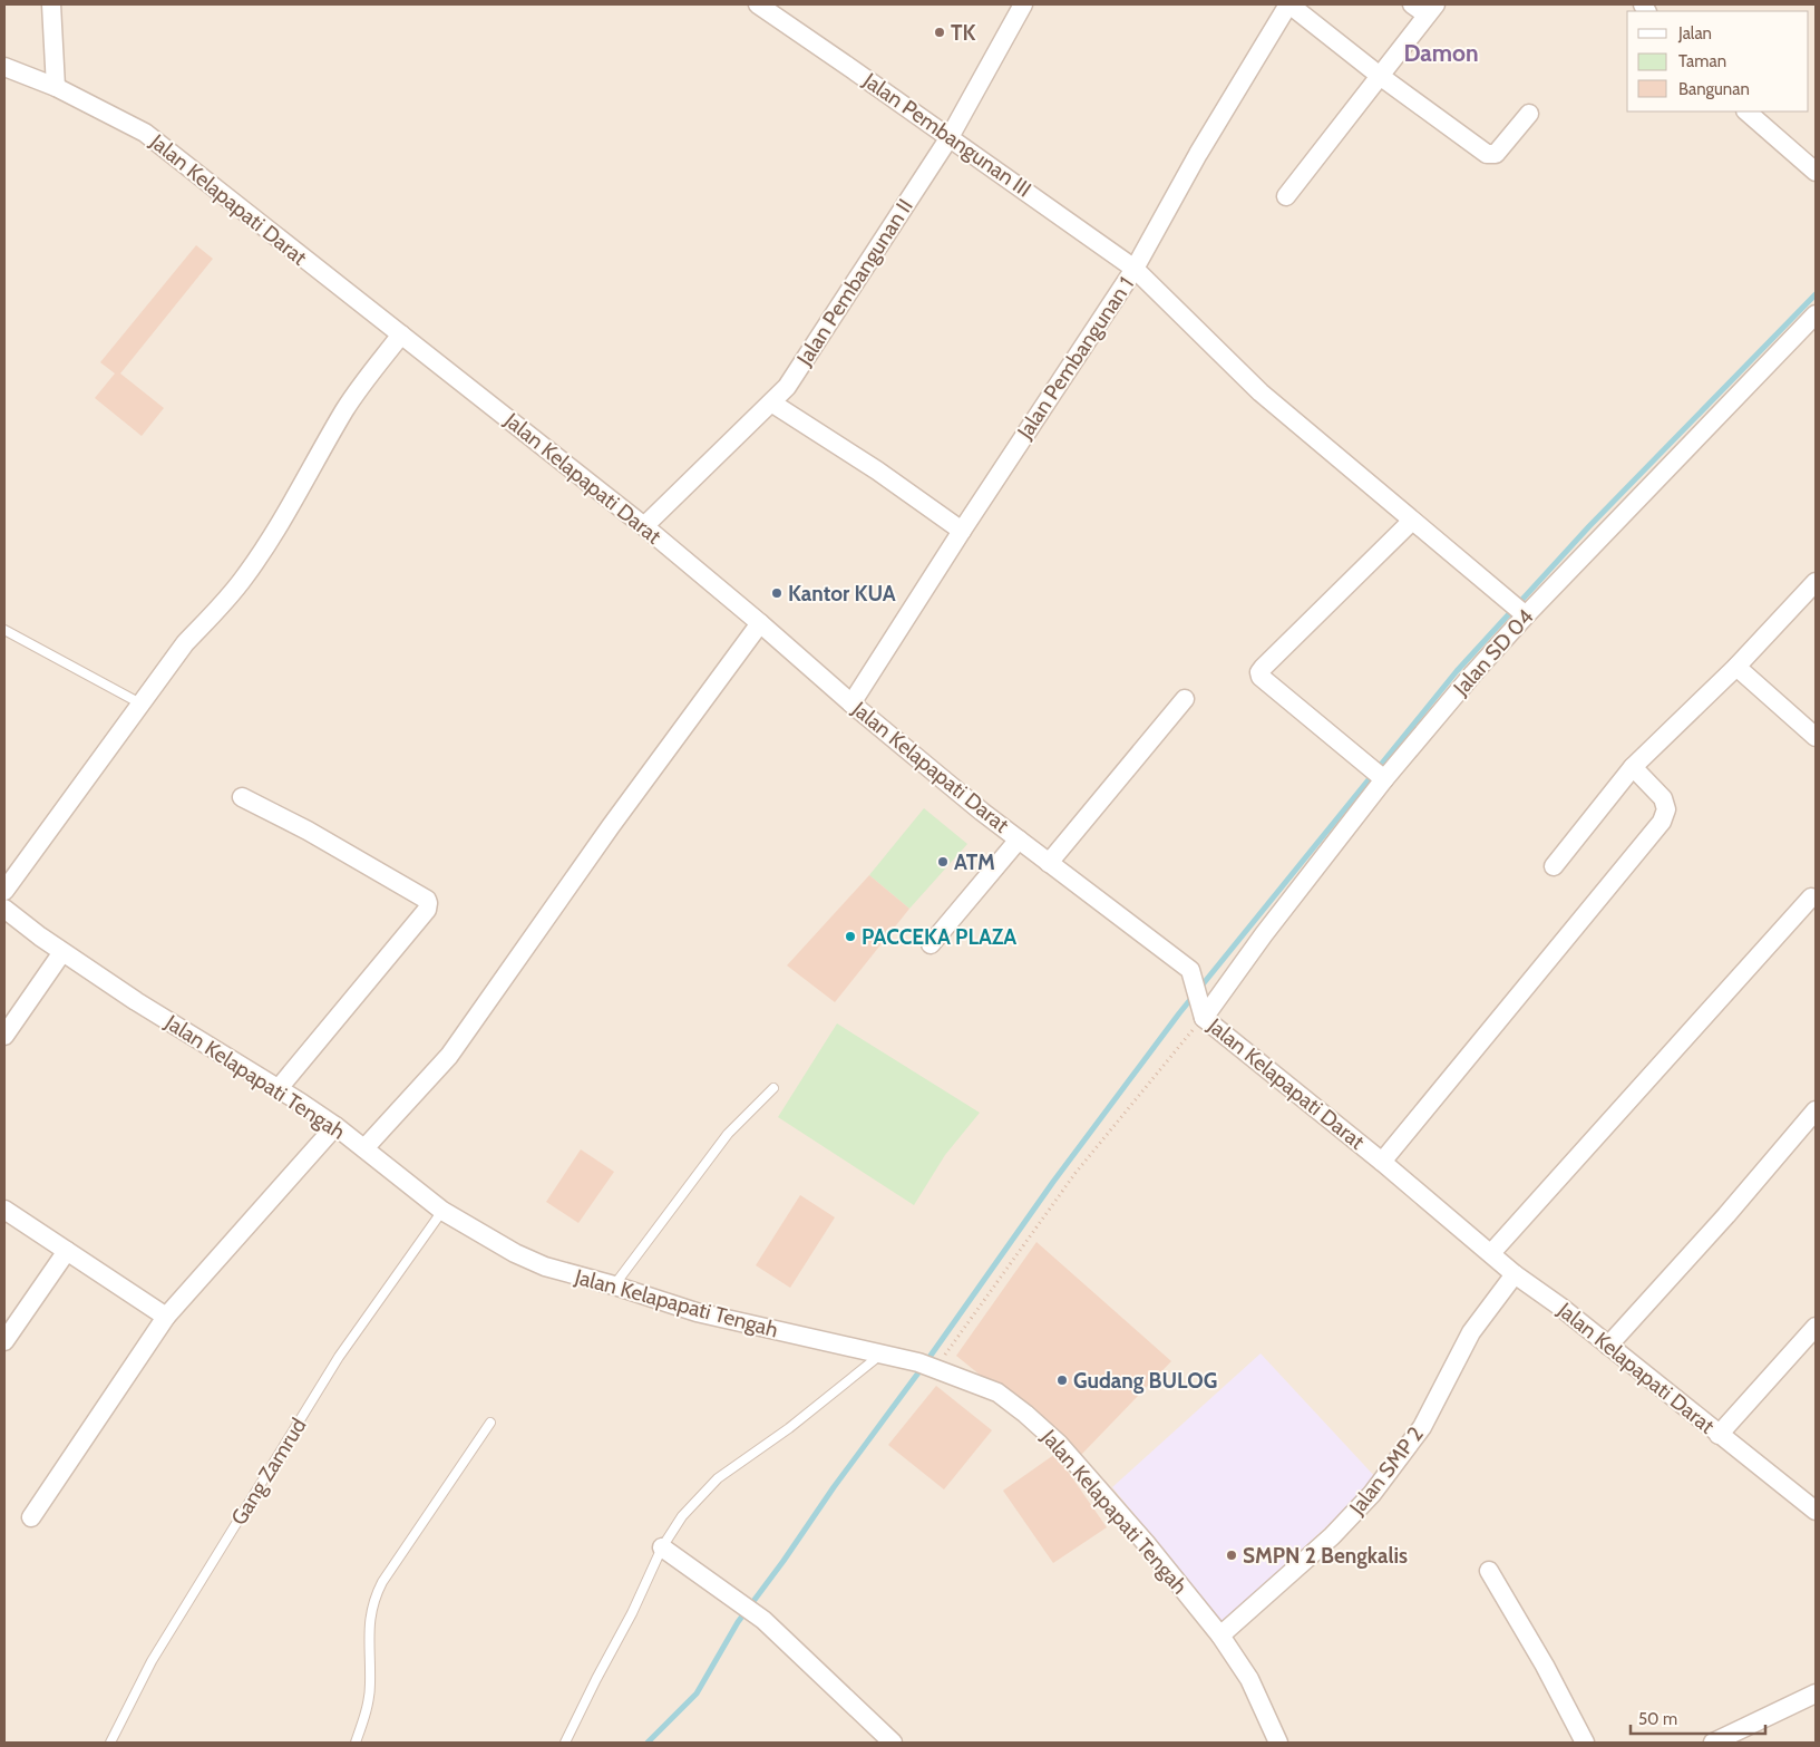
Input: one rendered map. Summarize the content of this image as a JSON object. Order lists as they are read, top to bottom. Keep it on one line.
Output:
{"streets":{"street":["Jalan Pembangunan III","Jalan Kelapapati Darat","Jalan Pembangunan II","Jalan Pembangunan 1","Jalan SD 04","Jalan Kelapapati Tengah","Jalan SMP 2"],"lane":["Gang Zamrud"]},"crossings":[["Jalan Pembangunan III","Jalan Pembangunan II"],["Jalan Pembangunan III","Jalan Pembangunan 1"],["Jalan Pembangunan III","Jalan SD 04"],["Jalan Kelapapati Darat","Jalan Pembangunan II"],["Jalan Kelapapati Darat","Jalan Pembangunan 1"],["Jalan Kelapapati Darat","Jalan SD 04"],["Jalan Kelapapati Darat","Jalan SMP 2"],["Jalan Kelapapati Tengah","Jalan SMP 2"],["Jalan Kelapapati Tengah","Gang Zamrud"]],"districts":["Damon"],"places":["TK","Kantor KUA","ATM","PACCEKA PLAZA","Gudang BULOG","SMPN 2 Bengkalis"],"legend":["Jalan","Taman","Bangunan"],"scale_bar":"50 m"}
